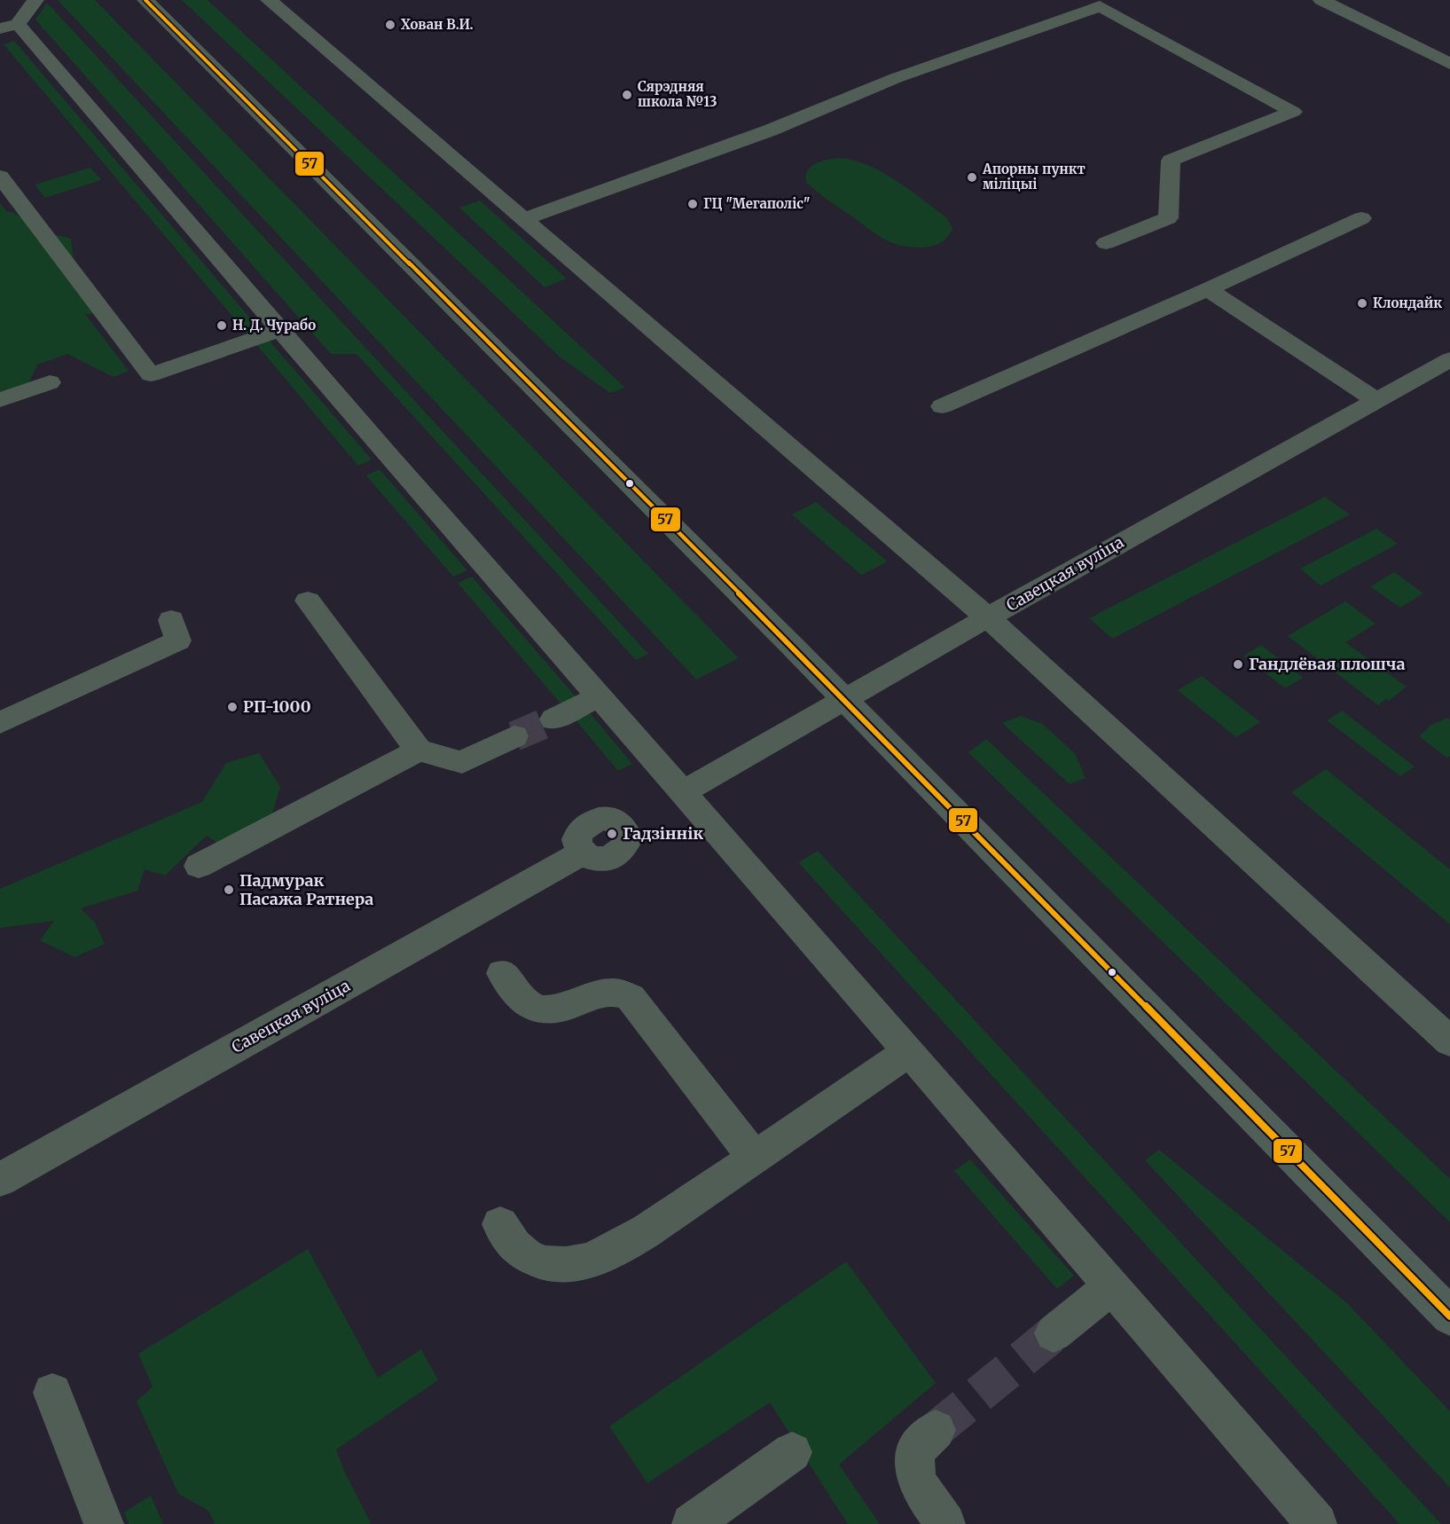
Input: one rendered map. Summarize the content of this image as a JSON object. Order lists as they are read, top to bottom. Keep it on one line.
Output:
{"streets":{"street":["Савецкая вуліца"]},"places":["Хован В.И.","Сярэдняя школа №13","Апорны пункт міліцыі","ГЦ \"Мегаполіс\"","Клондайк","Н. Д. Чурабо","Гандлёвая плошча","РП-1000","Гадзіннік","Падмурак Пасажа Ратнера"],"lines":["transit line 57"]}
